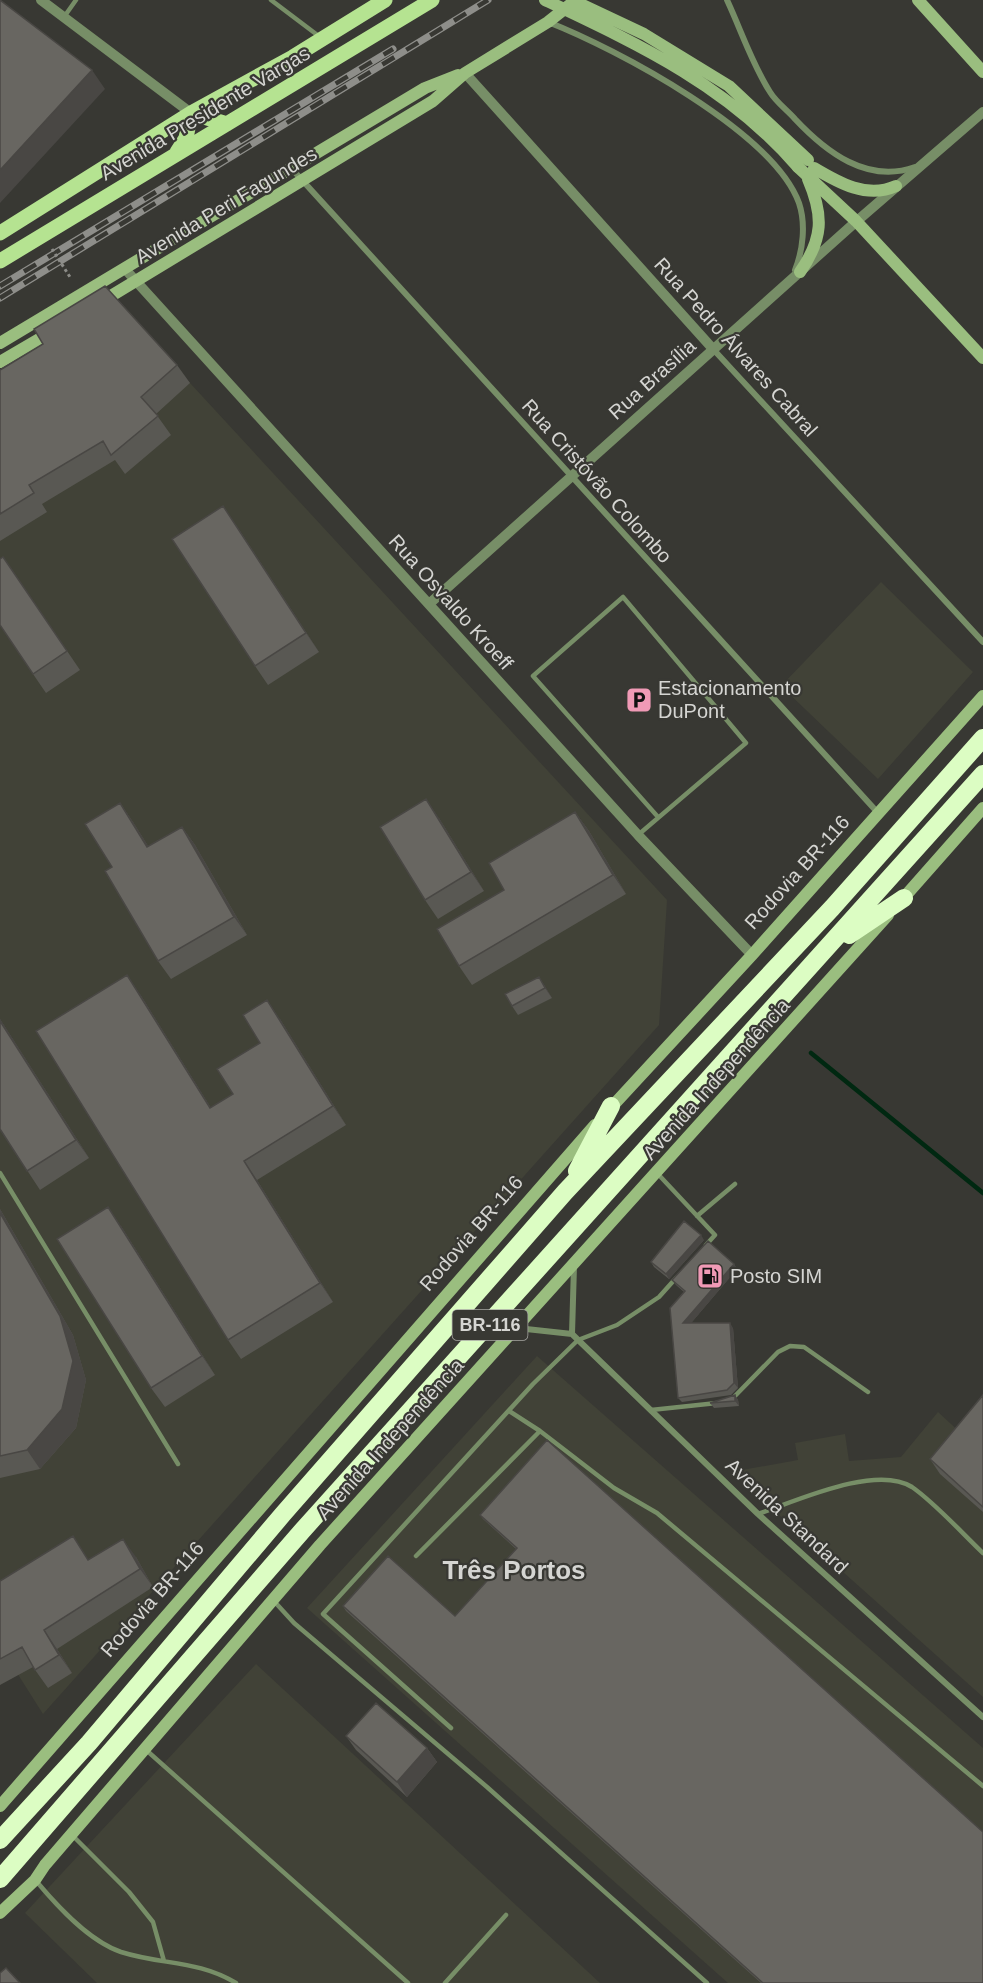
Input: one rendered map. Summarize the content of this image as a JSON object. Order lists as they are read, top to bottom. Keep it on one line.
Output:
{"streets":{"highway":["BR-116"],"main road":["Avenida Presidente Vargas","Avenida Peri Fagundes","Rodovia BR-116","Avenida Independência"],"street":["Rua Pedro Álvares Cabral","Rua Brasília","Rua Cristóvão Colombo","Rua Osvaldo Kroeff","Avenida Standard"]},"crossings":[["Avenida Peri Fagundes","Rua Pedro Álvares Cabral"],["Avenida Peri Fagundes","Rua Cristóvão Colombo"],["Avenida Peri Fagundes","Rua Osvaldo Kroeff"],["Rua Pedro Álvares Cabral","Rua Brasília"],["Rua Brasília","Rua Cristóvão Colombo"],["Rua Brasília","Rua Osvaldo Kroeff"],["Rua Cristóvão Colombo","Rodovia BR-116"],["Rua Osvaldo Kroeff","Rodovia BR-116"]],"districts":["Três Portos"],"places":{"parking":["Estacionamento DuPont"],"fuel station":["Posto SIM"]}}
